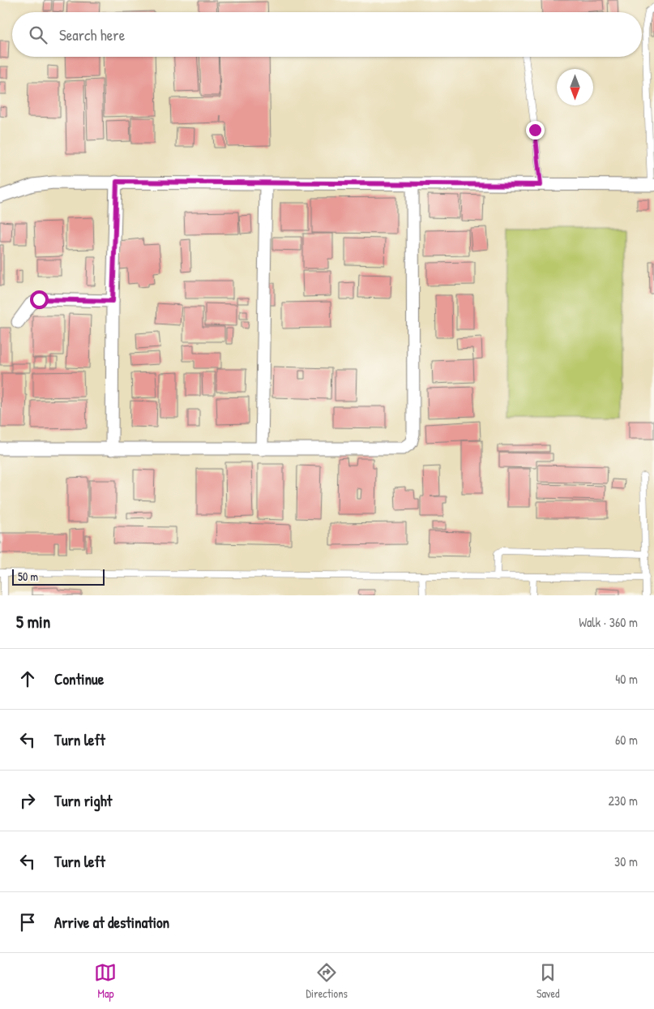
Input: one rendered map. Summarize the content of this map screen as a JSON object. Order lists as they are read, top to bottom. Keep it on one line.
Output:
{"scale_bar":"50 m","north":"bottom","page":{"search":"Search here","scale":"50 m","heading":["5 min","Walk · 360 m"],"list":[["Continue","40 m"],["Turn left","60 m"],["Turn right","230 m"],["Turn left","30 m"],"Arrive at destination"],"nav":["Map","Directions","Saved"]}}
